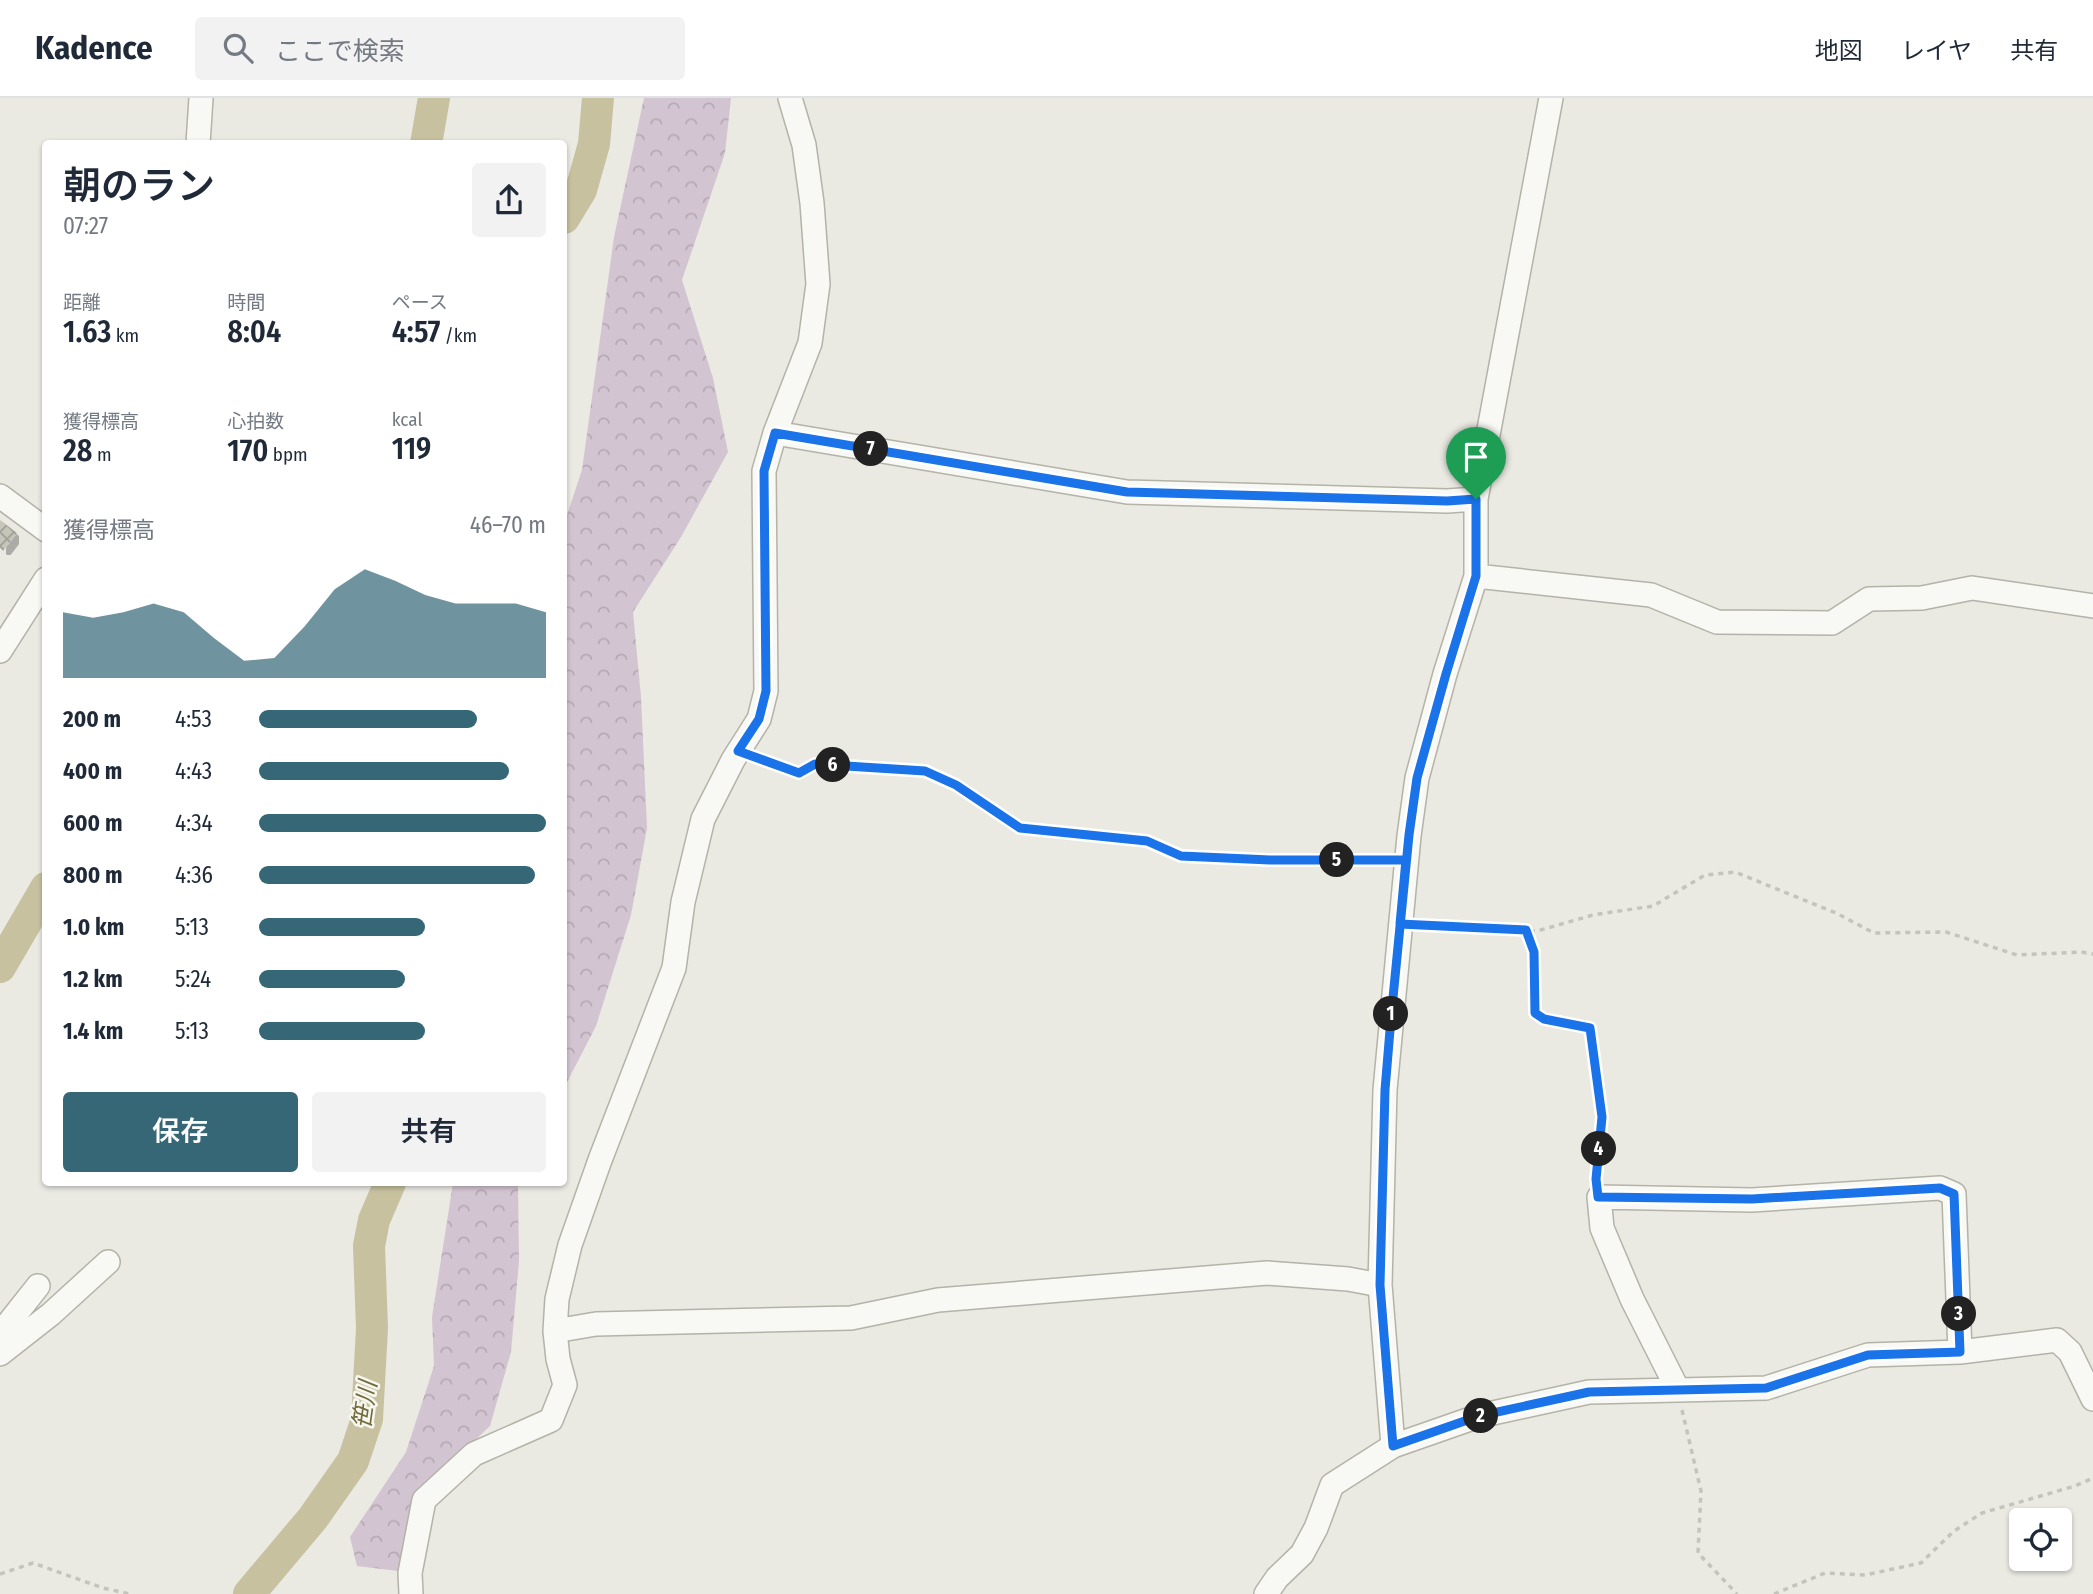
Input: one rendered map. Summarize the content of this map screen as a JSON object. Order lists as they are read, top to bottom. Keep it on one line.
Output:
{"water":["笹川"],"page":{"header":"Kadence","search":"ここで検索","nav":["地図","レイヤ","共有"],"heading":["朝のラン","07:27"],"stats":[["距離","1.63 km"],["時間","8:04"],["ペース","4:57 /km"],["獲得標高","28 m"],["心拍数","170 bpm"],["kcal","119"]],"pins":["7","6","5","1","4","3","2"],"chart":["獲得標高","46–70 m"],"list":[{"name":"200 m","note":"4:53"},{"name":"400 m","note":"4:43"},{"name":"600 m","note":"4:34"},{"name":"800 m","note":"4:36"},{"name":"1.0 km","note":"5:13"},{"name":"1.2 km","note":"5:24"},{"name":"1.4 km","note":"5:13"}],"buttons":["保存","共有"]}}
